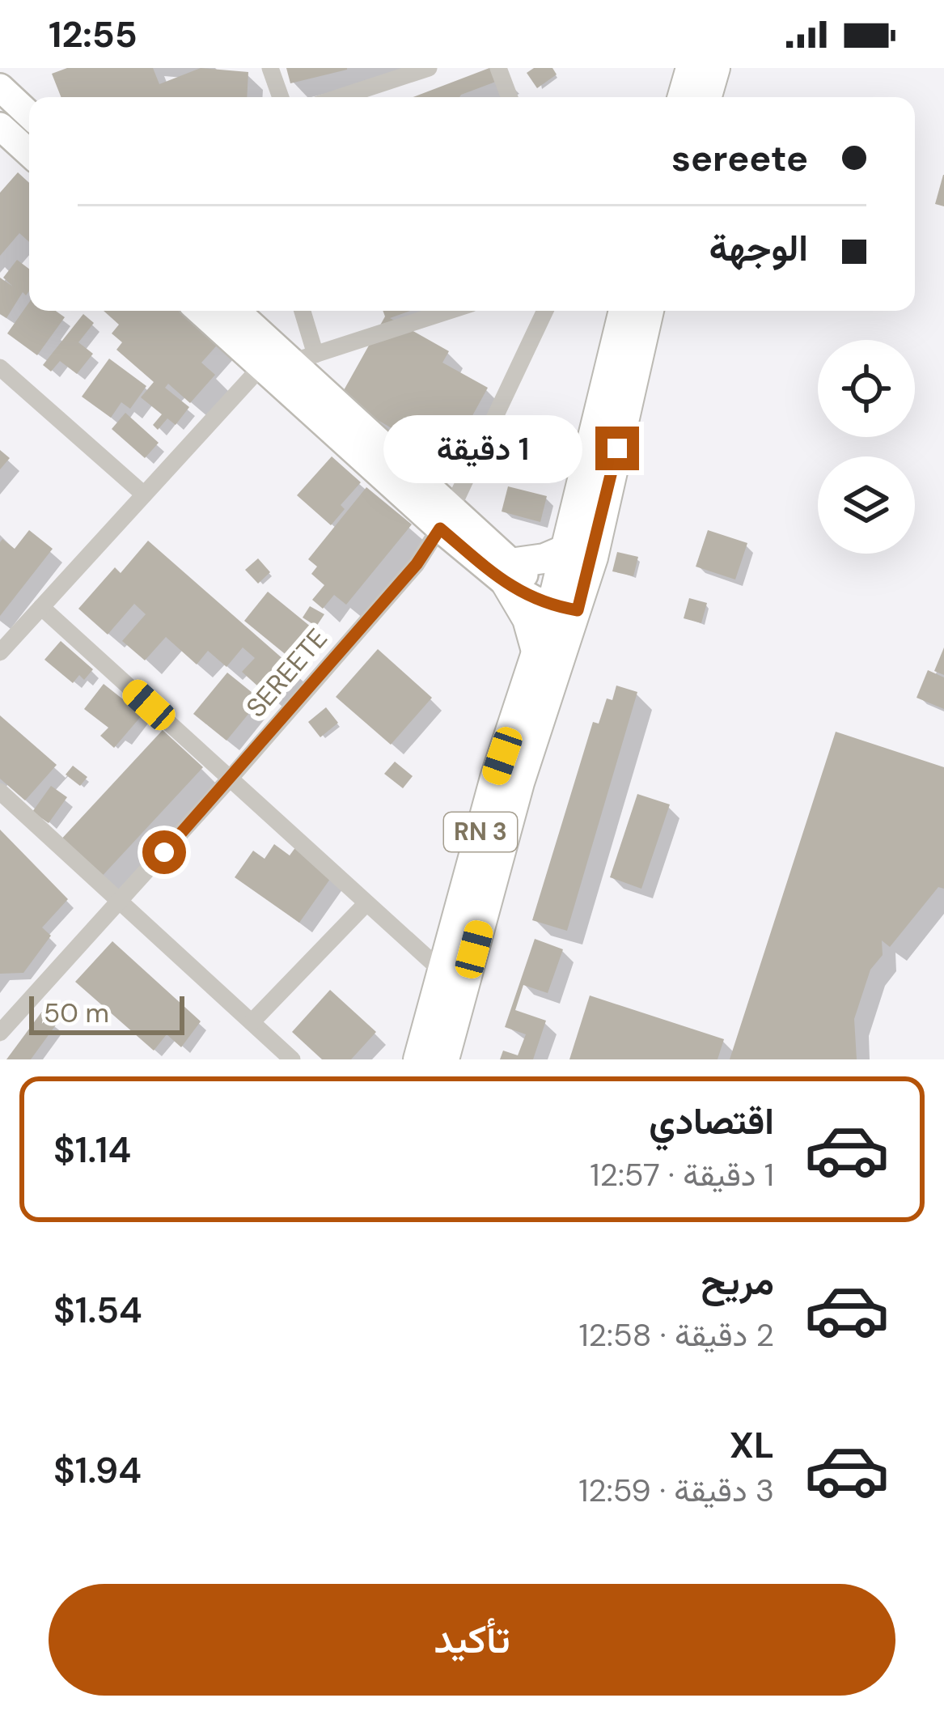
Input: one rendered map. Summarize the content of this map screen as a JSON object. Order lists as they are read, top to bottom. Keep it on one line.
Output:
{"streets":{"main road":["RN 3"],"street":["SEREETE"]},"scale_bar":"50 m","page":{"status":"12:55","banner":["sereete","الوجهة"],"bubble":"1 دقيقة","scale":"50 m","list":[{"name":"اقتصادي","note":"1 دقيقة · 12:57","value":"$1.14"},{"name":"مريح","note":"2 دقيقة · 12:58","value":"$1.54"},{"name":"XL","note":"3 دقيقة · 12:59","value":"$1.94"}],"buttons":"تأكيد"}}
